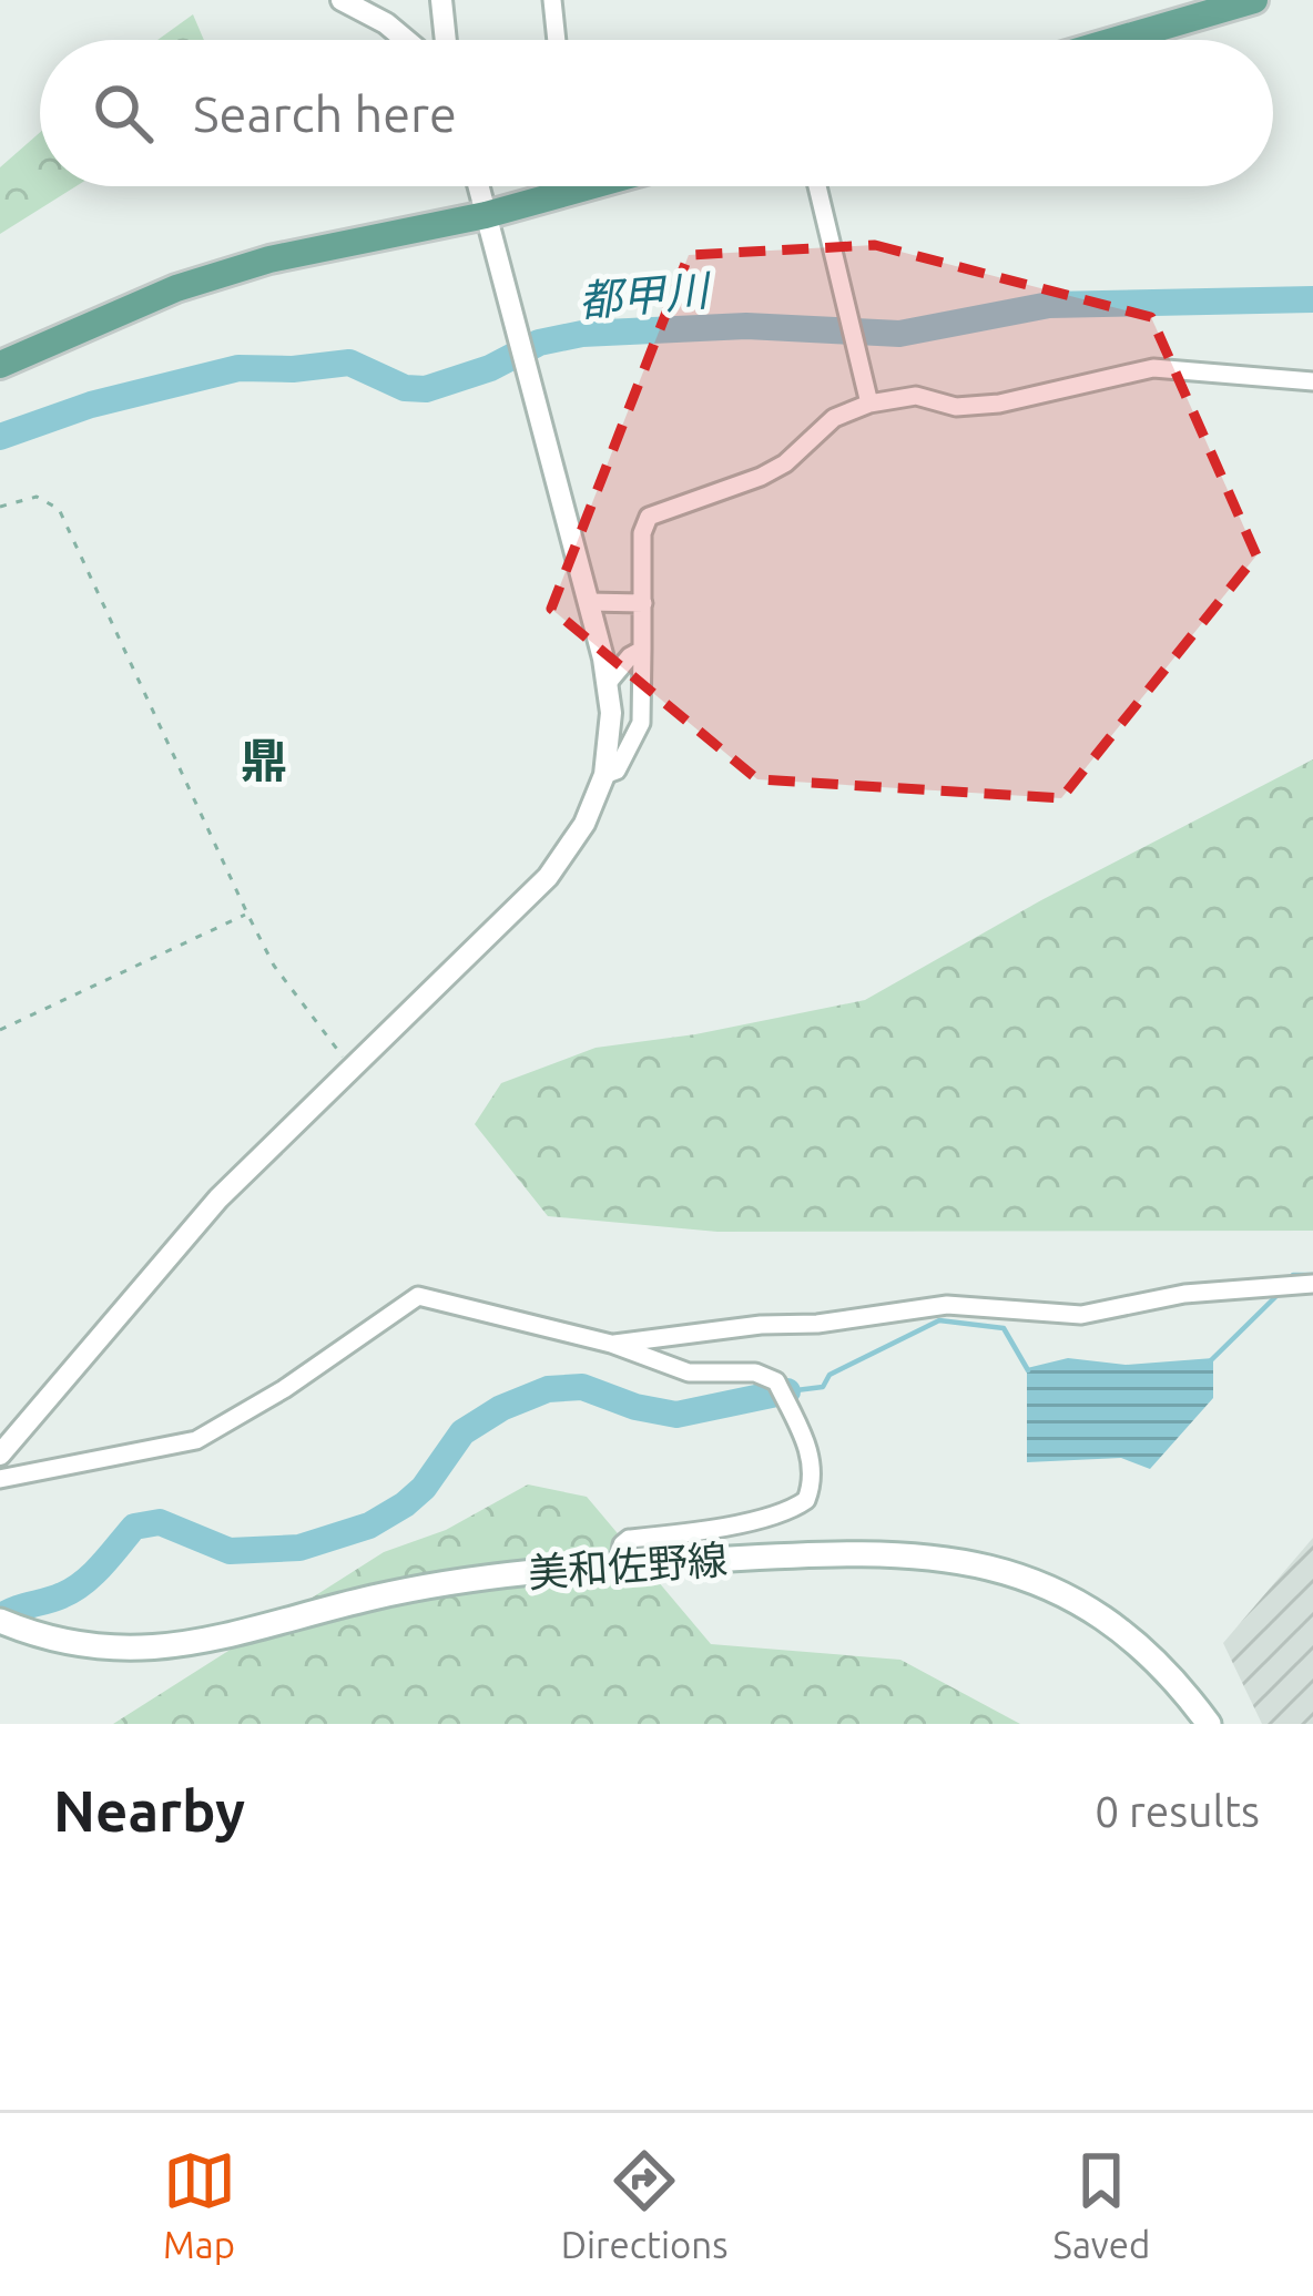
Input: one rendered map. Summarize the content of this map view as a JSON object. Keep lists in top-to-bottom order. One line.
{"streets":{"main road":["美和佐野線"]},"districts":["鼎"],"water":["都甲川"],"page":{"search":"Search here","heading":["Nearby","0 results"],"nav":["Map","Directions","Saved"]}}
